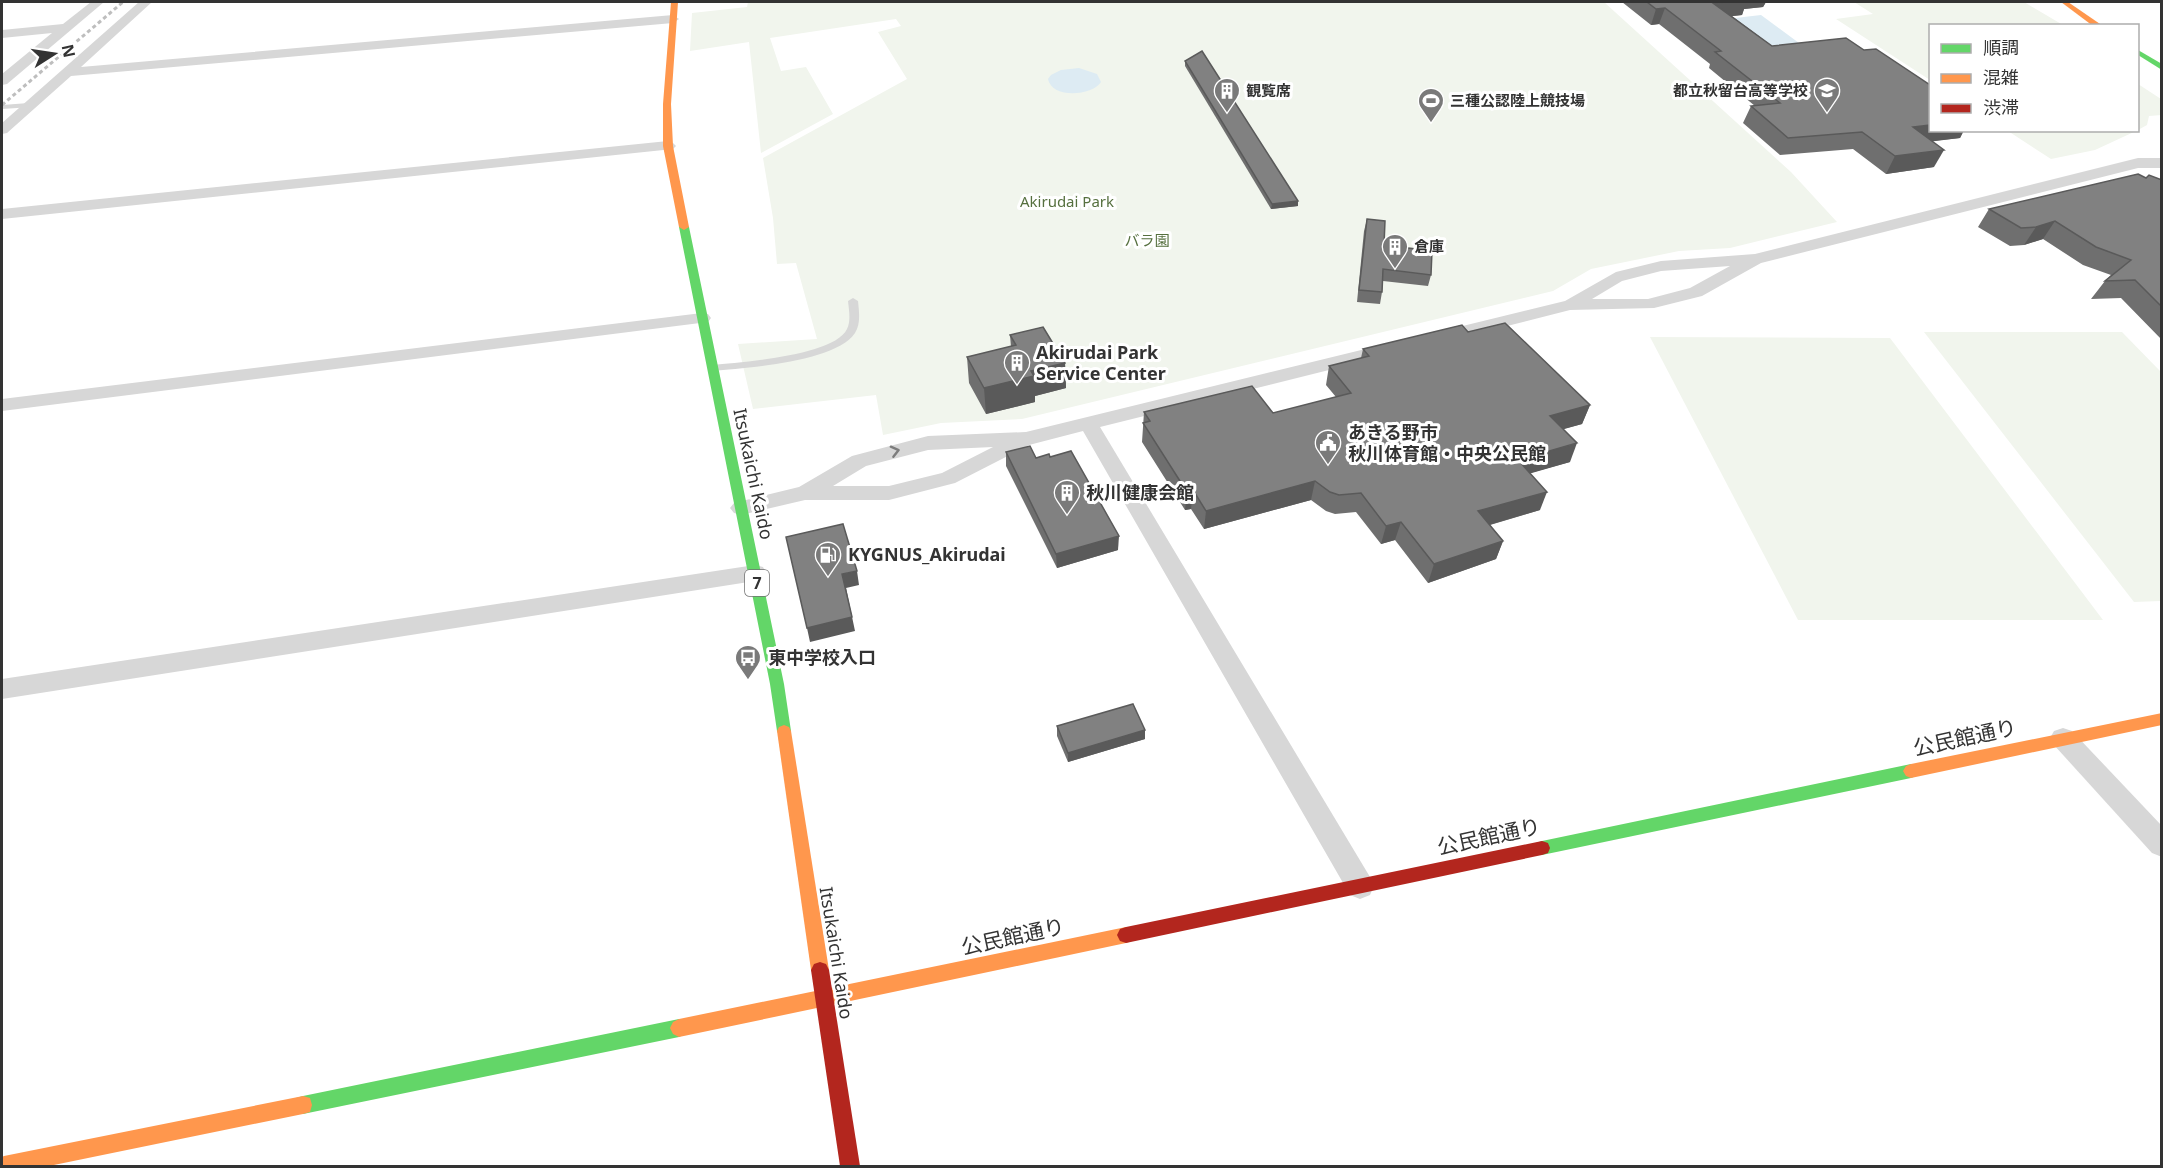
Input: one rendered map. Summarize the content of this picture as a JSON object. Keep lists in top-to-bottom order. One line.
{"streets":{"main road":["Itsukaichi Kaido","7","公民館通り"]},"crossings":[["Itsukaichi Kaido","公民館通り"]],"parks":["Akirudai Park","バラ園"],"places":{"building":["観覧席","倉庫","Akirudai Park Service Center","秋川健康会館"],"school or university":["都立秋留台高等学校"],"sports":["三種公認陸上競技場"],"public building":["あきる野市 秋川体育館・中央公民館"],"fuel station":["KYGNUS_Akirudai"],"bus stop":["東中学校入口"]},"legend":["順調","混雑","渋滞"],"north":"right"}
